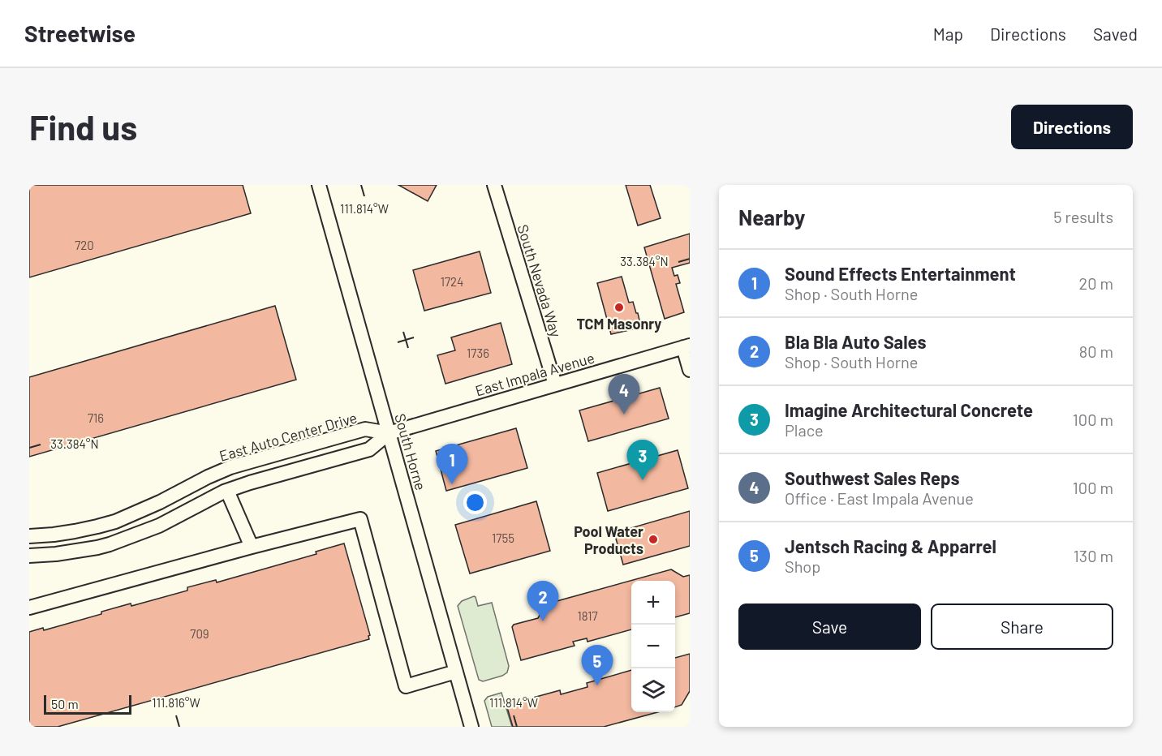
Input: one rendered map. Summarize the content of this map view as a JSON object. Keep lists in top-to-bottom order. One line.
{"streets":{"street":["South Nevada Way","East Impala Avenue","East Auto Center Drive","South Horne"]},"crossings":[["South Nevada Way","East Impala Avenue"],["East Impala Avenue","East Auto Center Drive"],["East Impala Avenue","South Horne"],["East Auto Center Drive","South Horne"]],"places":["TCM Masonry","Pool Water Products"],"house_numbers":["720","1724","1736","716","1755","1817","709"],"scale_bar":"50 m","page":{"header":"Streetwise","nav":["Map","Directions","Saved"],"buttons":["Directions",["Save","Share"]],"title":"Find us","heading":["Nearby","5 results"],"list":[{"mark":"1","name":"Sound Effects Entertainment","note":"Shop · South Horne","value":"20 m"},{"mark":"2","name":"Bla Bla Auto Sales","note":"Shop · South Horne","value":"80 m"},{"mark":"3","name":"Imagine Architectural Concrete","note":"Place","value":"100 m"},{"mark":"4","name":"Southwest Sales Reps","note":"Office · East Impala Avenue","value":"100 m"},{"mark":"5","name":"Jentsch Racing & Apparrel","note":"Shop","value":"130 m"}],"pins":["4","3","1","2","5"],"map_buttons":["+","−"],"scale":"50 m"},"coordinates":["111.814°W","33.384°N","111.816°W"]}
